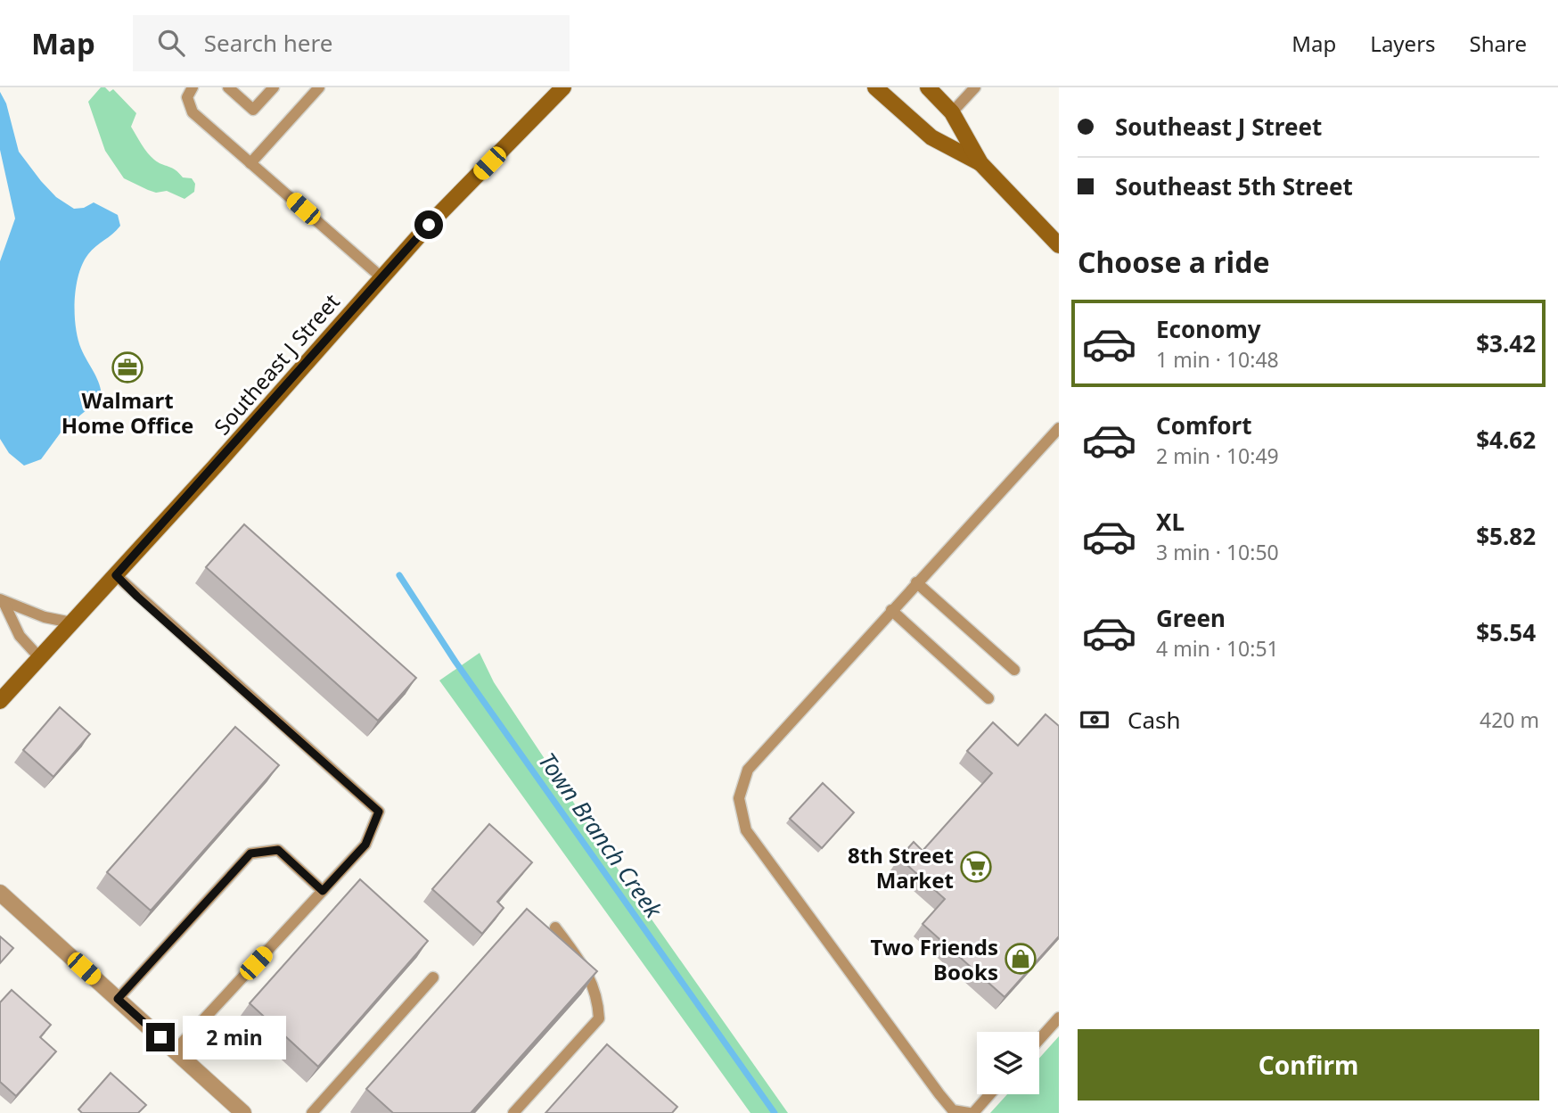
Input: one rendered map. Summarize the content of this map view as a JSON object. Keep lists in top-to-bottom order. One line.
{"streets":{"main road":["Southeast J Street"]},"water":["Town Branch Creek"],"places":{"office":["Walmart Home Office"],"supermarket":["8th Street Market"],"shop":["Two Friends Books"]},"page":{"header":"Map","search":"Search here","nav":["Map","Layers","Share"],"banner":["Southeast J Street","Southeast 5th Street"],"heading":"Choose a ride","list":[{"name":"Economy","note":"1 min · 10:48","value":"$3.42"},{"name":"Comfort","note":"2 min · 10:49","value":"$4.62"},{"name":"XL","note":"3 min · 10:50","value":"$5.82"},{"name":"Green","note":"4 min · 10:51","value":"$5.54"}],"pay":["Cash","420 m"],"bubble":"2 min","buttons":"Confirm"}}
